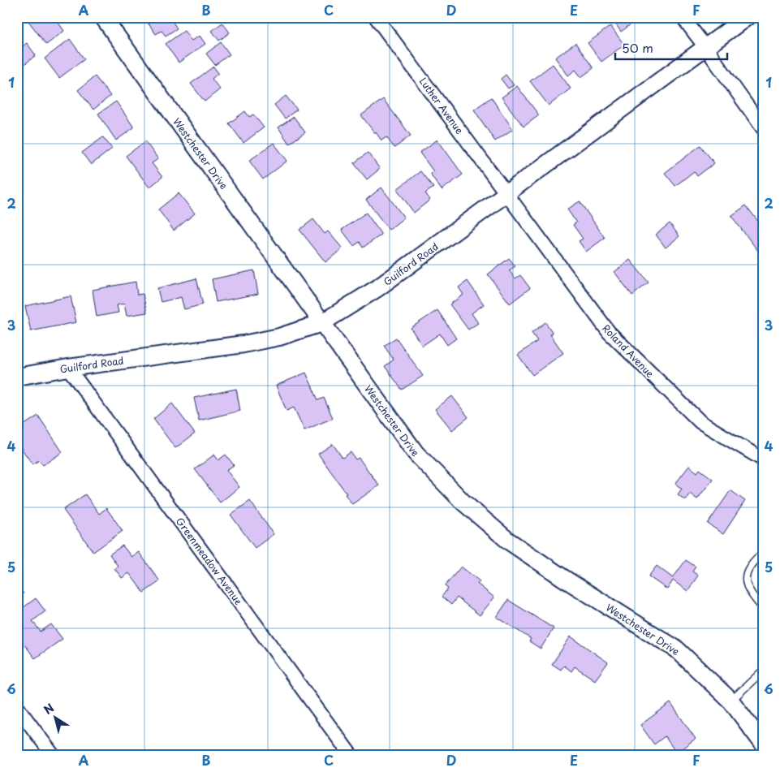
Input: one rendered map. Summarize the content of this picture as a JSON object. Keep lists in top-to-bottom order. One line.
{"streets":{"street":["Luther Avenue","Westchester Drive","Guilford Road","Roland Avenue","Greenmeadow Avenue"]},"crossings":[["Luther Avenue","Guilford Road"],["Luther Avenue","Roland Avenue"],["Westchester Drive","Guilford Road"],["Guilford Road","Roland Avenue"],["Guilford Road","Greenmeadow Avenue"]],"scale_bar":"50 m","north":"top left","grid":{"columns":["A","B","C","D","E","F"],"rows":["1","2","3","4","5","6"]}}
